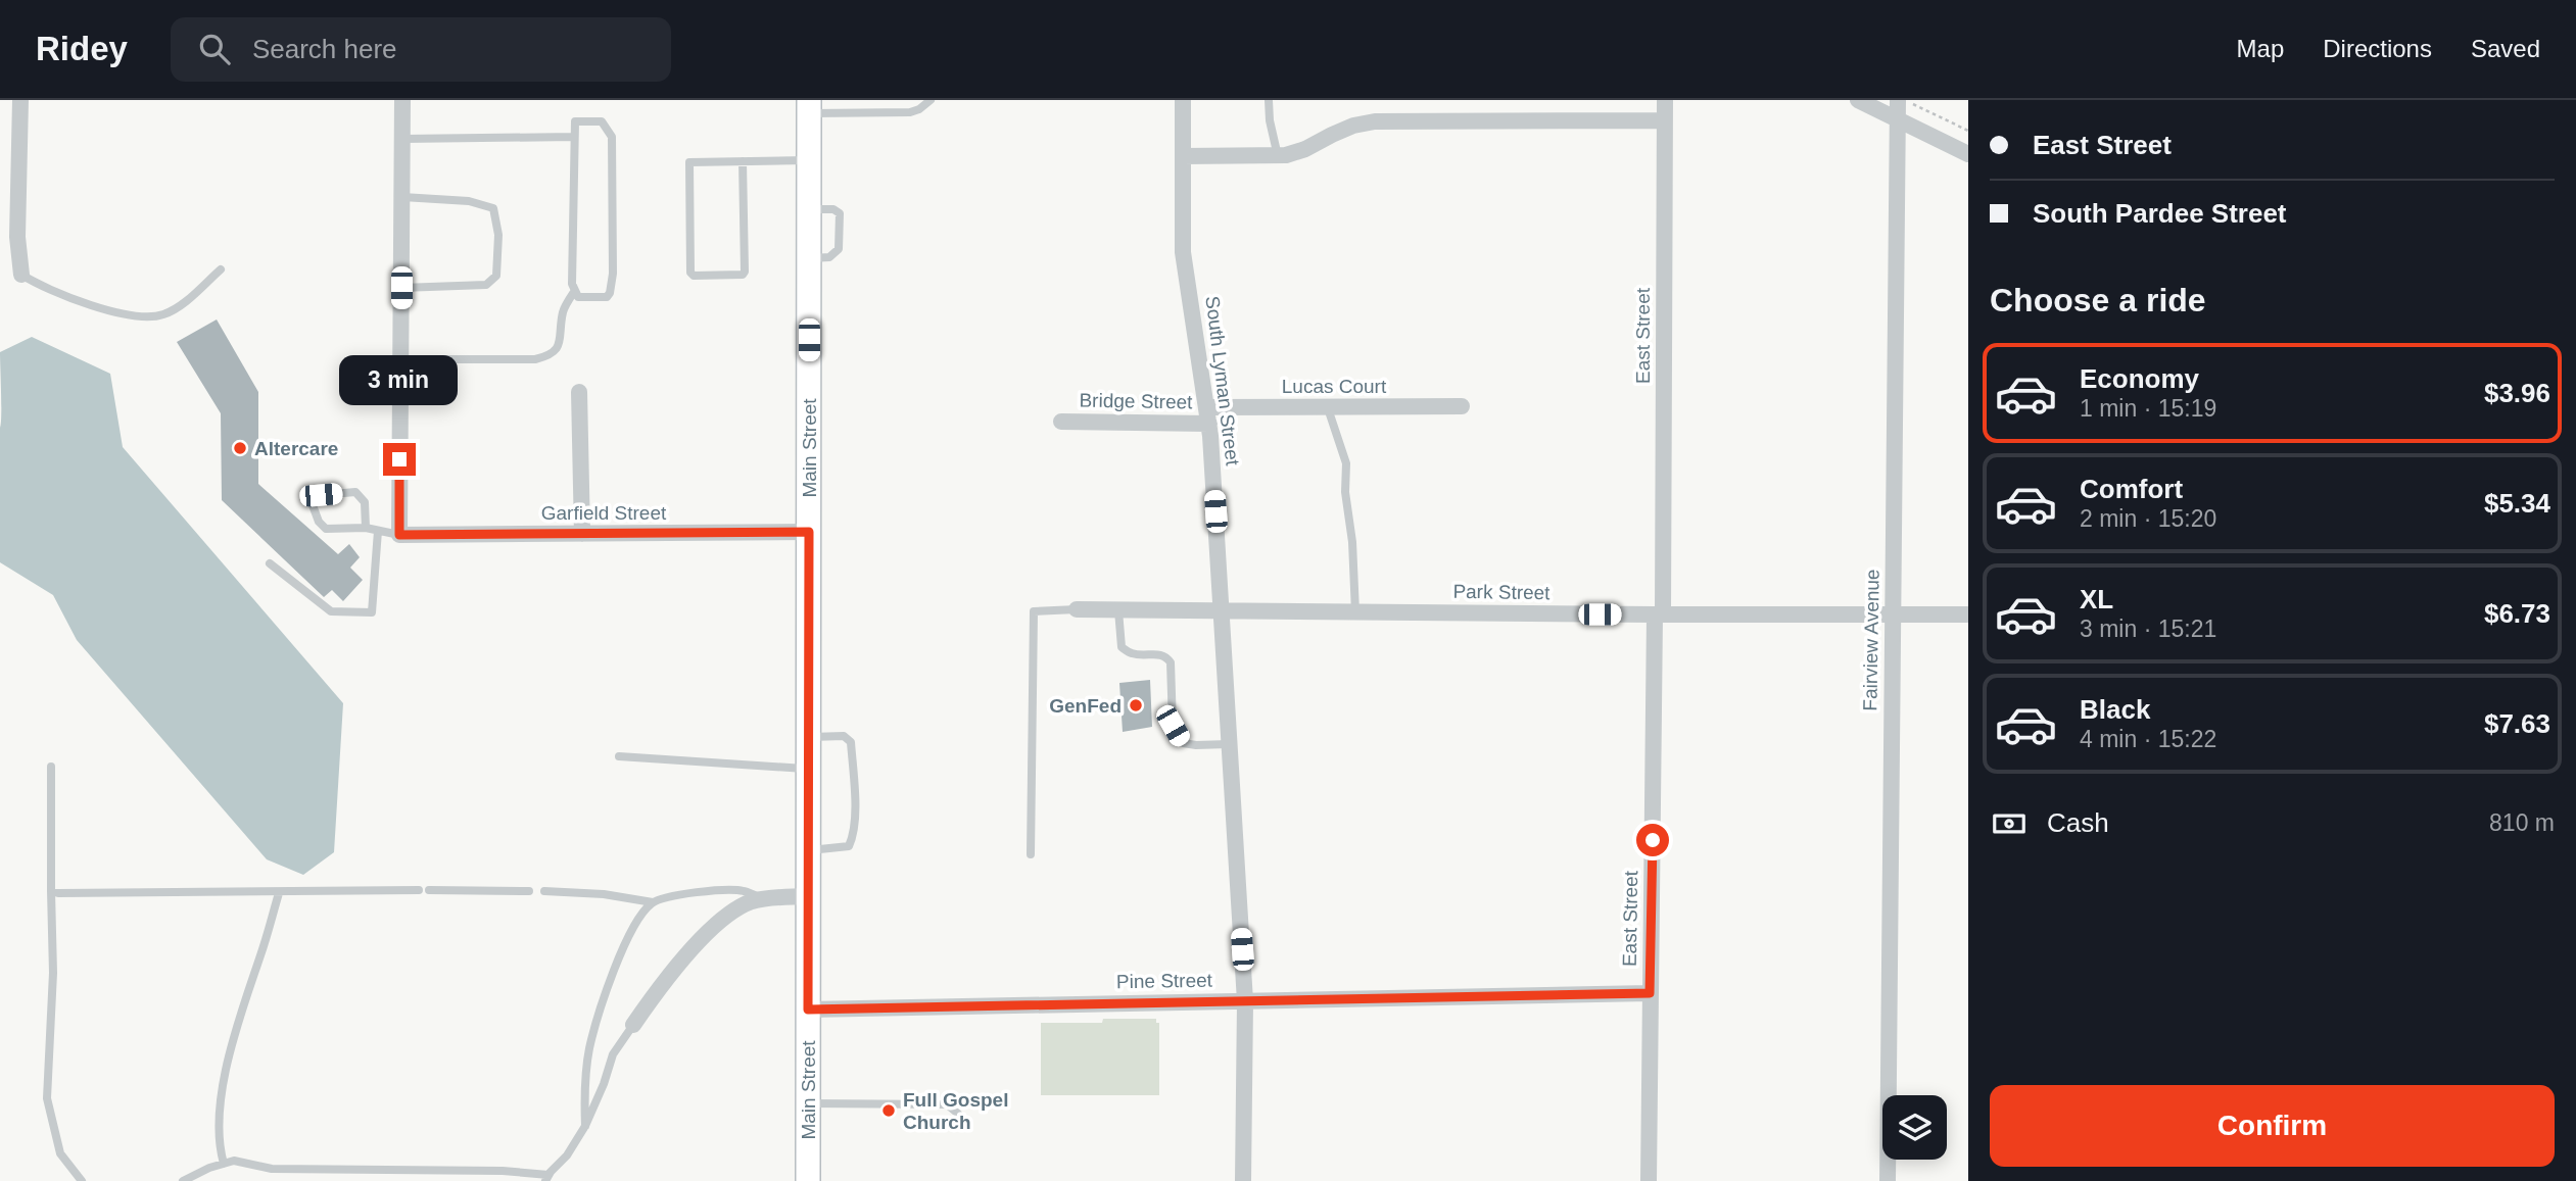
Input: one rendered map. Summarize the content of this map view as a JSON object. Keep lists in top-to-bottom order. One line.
{"streets":{"main road":["Main Street"],"street":["East Street","South Lyman Street","Lucas Court","Bridge Street","Garfield Street","Park Street","Fairview Avenue","Pine Street"]},"crossings":[["East Street","Park Street"],["East Street","Pine Street"],["South Lyman Street","Lucas Court"],["South Lyman Street","Bridge Street"],["South Lyman Street","Park Street"],["South Lyman Street","Pine Street"],["Lucas Court","Bridge Street"],["Main Street","Garfield Street"],["Main Street","Pine Street"],["Park Street","Fairview Avenue"]],"places":["Altercare","GenFed","Full Gospel Church"],"page":{"header":"Ridey","search":"Search here","nav":["Map","Directions","Saved"],"banner":["East Street","South Pardee Street"],"heading":"Choose a ride","list":[{"name":"Economy","note":"1 min · 15:19","value":"$3.96"},{"name":"Comfort","note":"2 min · 15:20","value":"$5.34"},{"name":"XL","note":"3 min · 15:21","value":"$6.73"},{"name":"Black","note":"4 min · 15:22","value":"$7.63"}],"bubble":"3 min","pay":["Cash","810 m"],"buttons":"Confirm"}}
